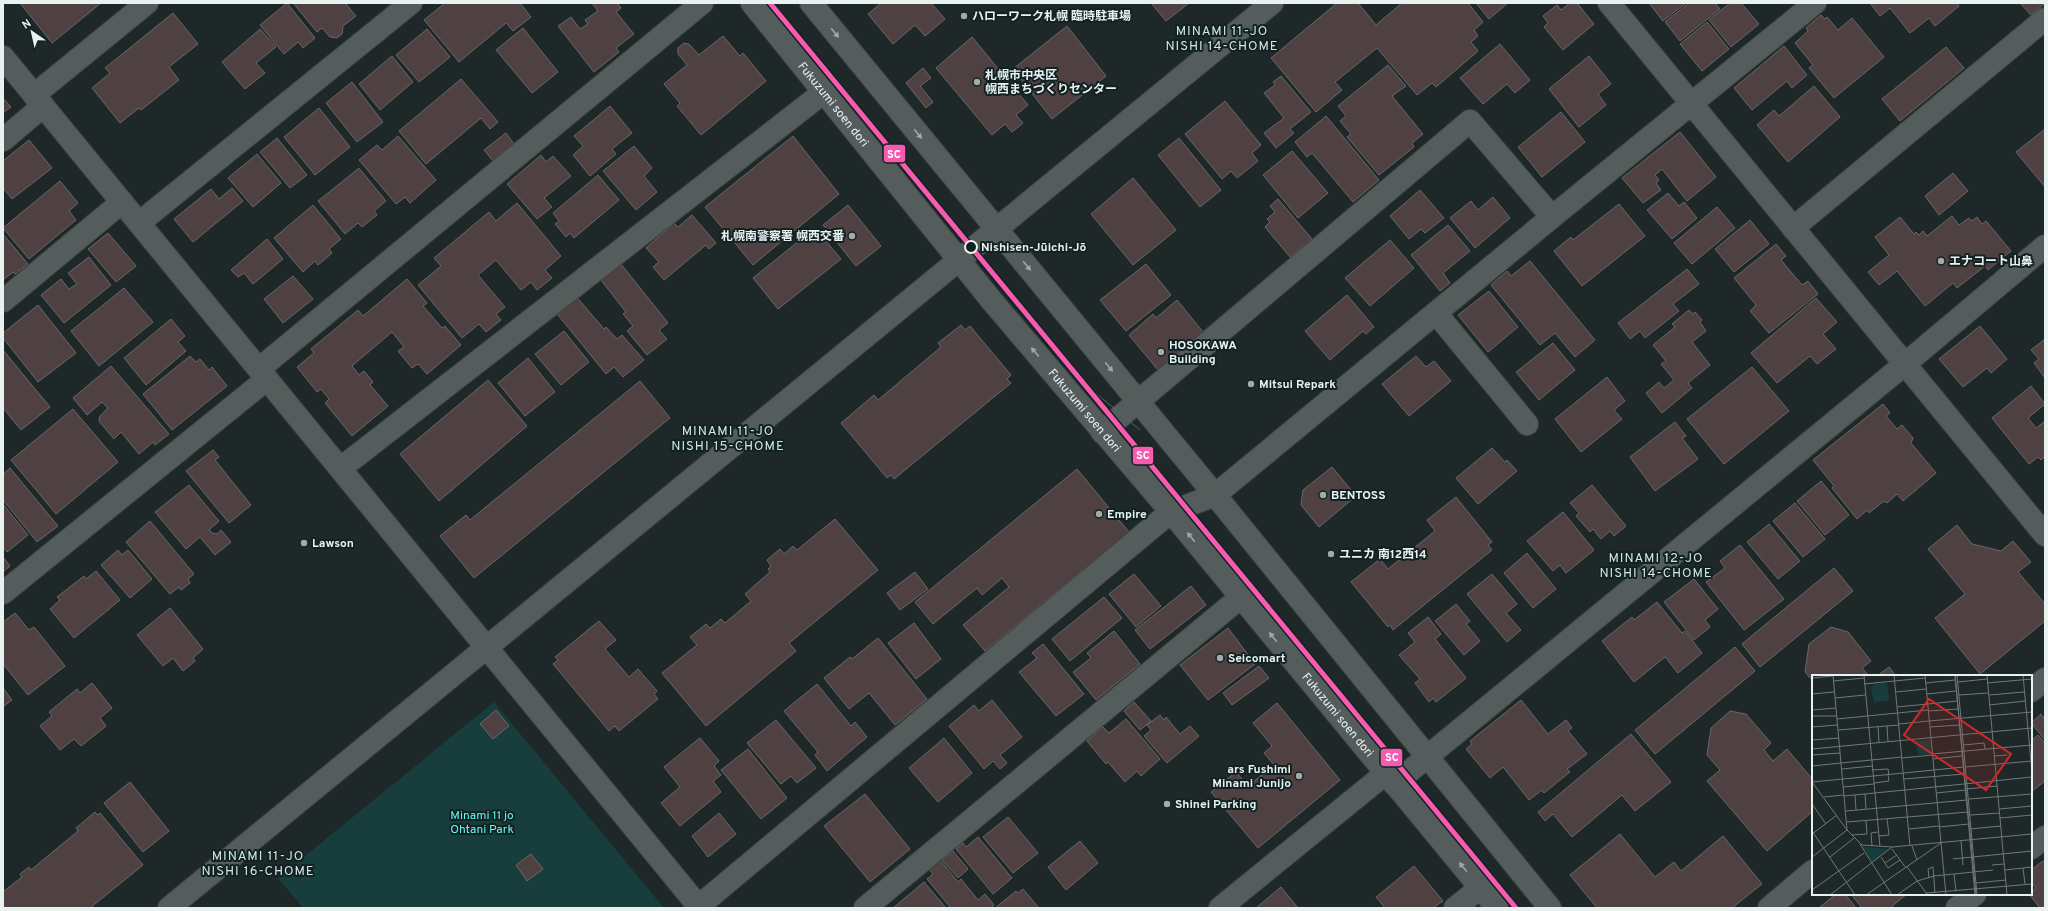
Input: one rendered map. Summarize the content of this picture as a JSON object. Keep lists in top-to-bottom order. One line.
{"streets":{"street":["Fukuzumi soen dori"]},"districts":["MINAMI 11-JO NISHI 14-CHOME","MINAMI 11-JO NISHI 15-CHOME","MINAMI 12-JO NISHI 14-CHOME","MINAMI 11-JO NISHI 16-CHOME"],"parks":["Minami 11 jo Ohtani Park"],"places":["ハローワーク札幌 臨時駐車場","札幌市中央区 幌西まちづくりセンター","札幌南警察署 幌西交番","Nishisen-Jūichi-Jō","エナコート山鼻","HOSOKAWA Building","Mitsui Repark","BENTOSS","Empire","Lawson","ユニカ 南12西14","Seicomart","ars Fushimi Minami Junijo","Shinei Parking"],"lines":["transit line SC"],"north":"top left"}
